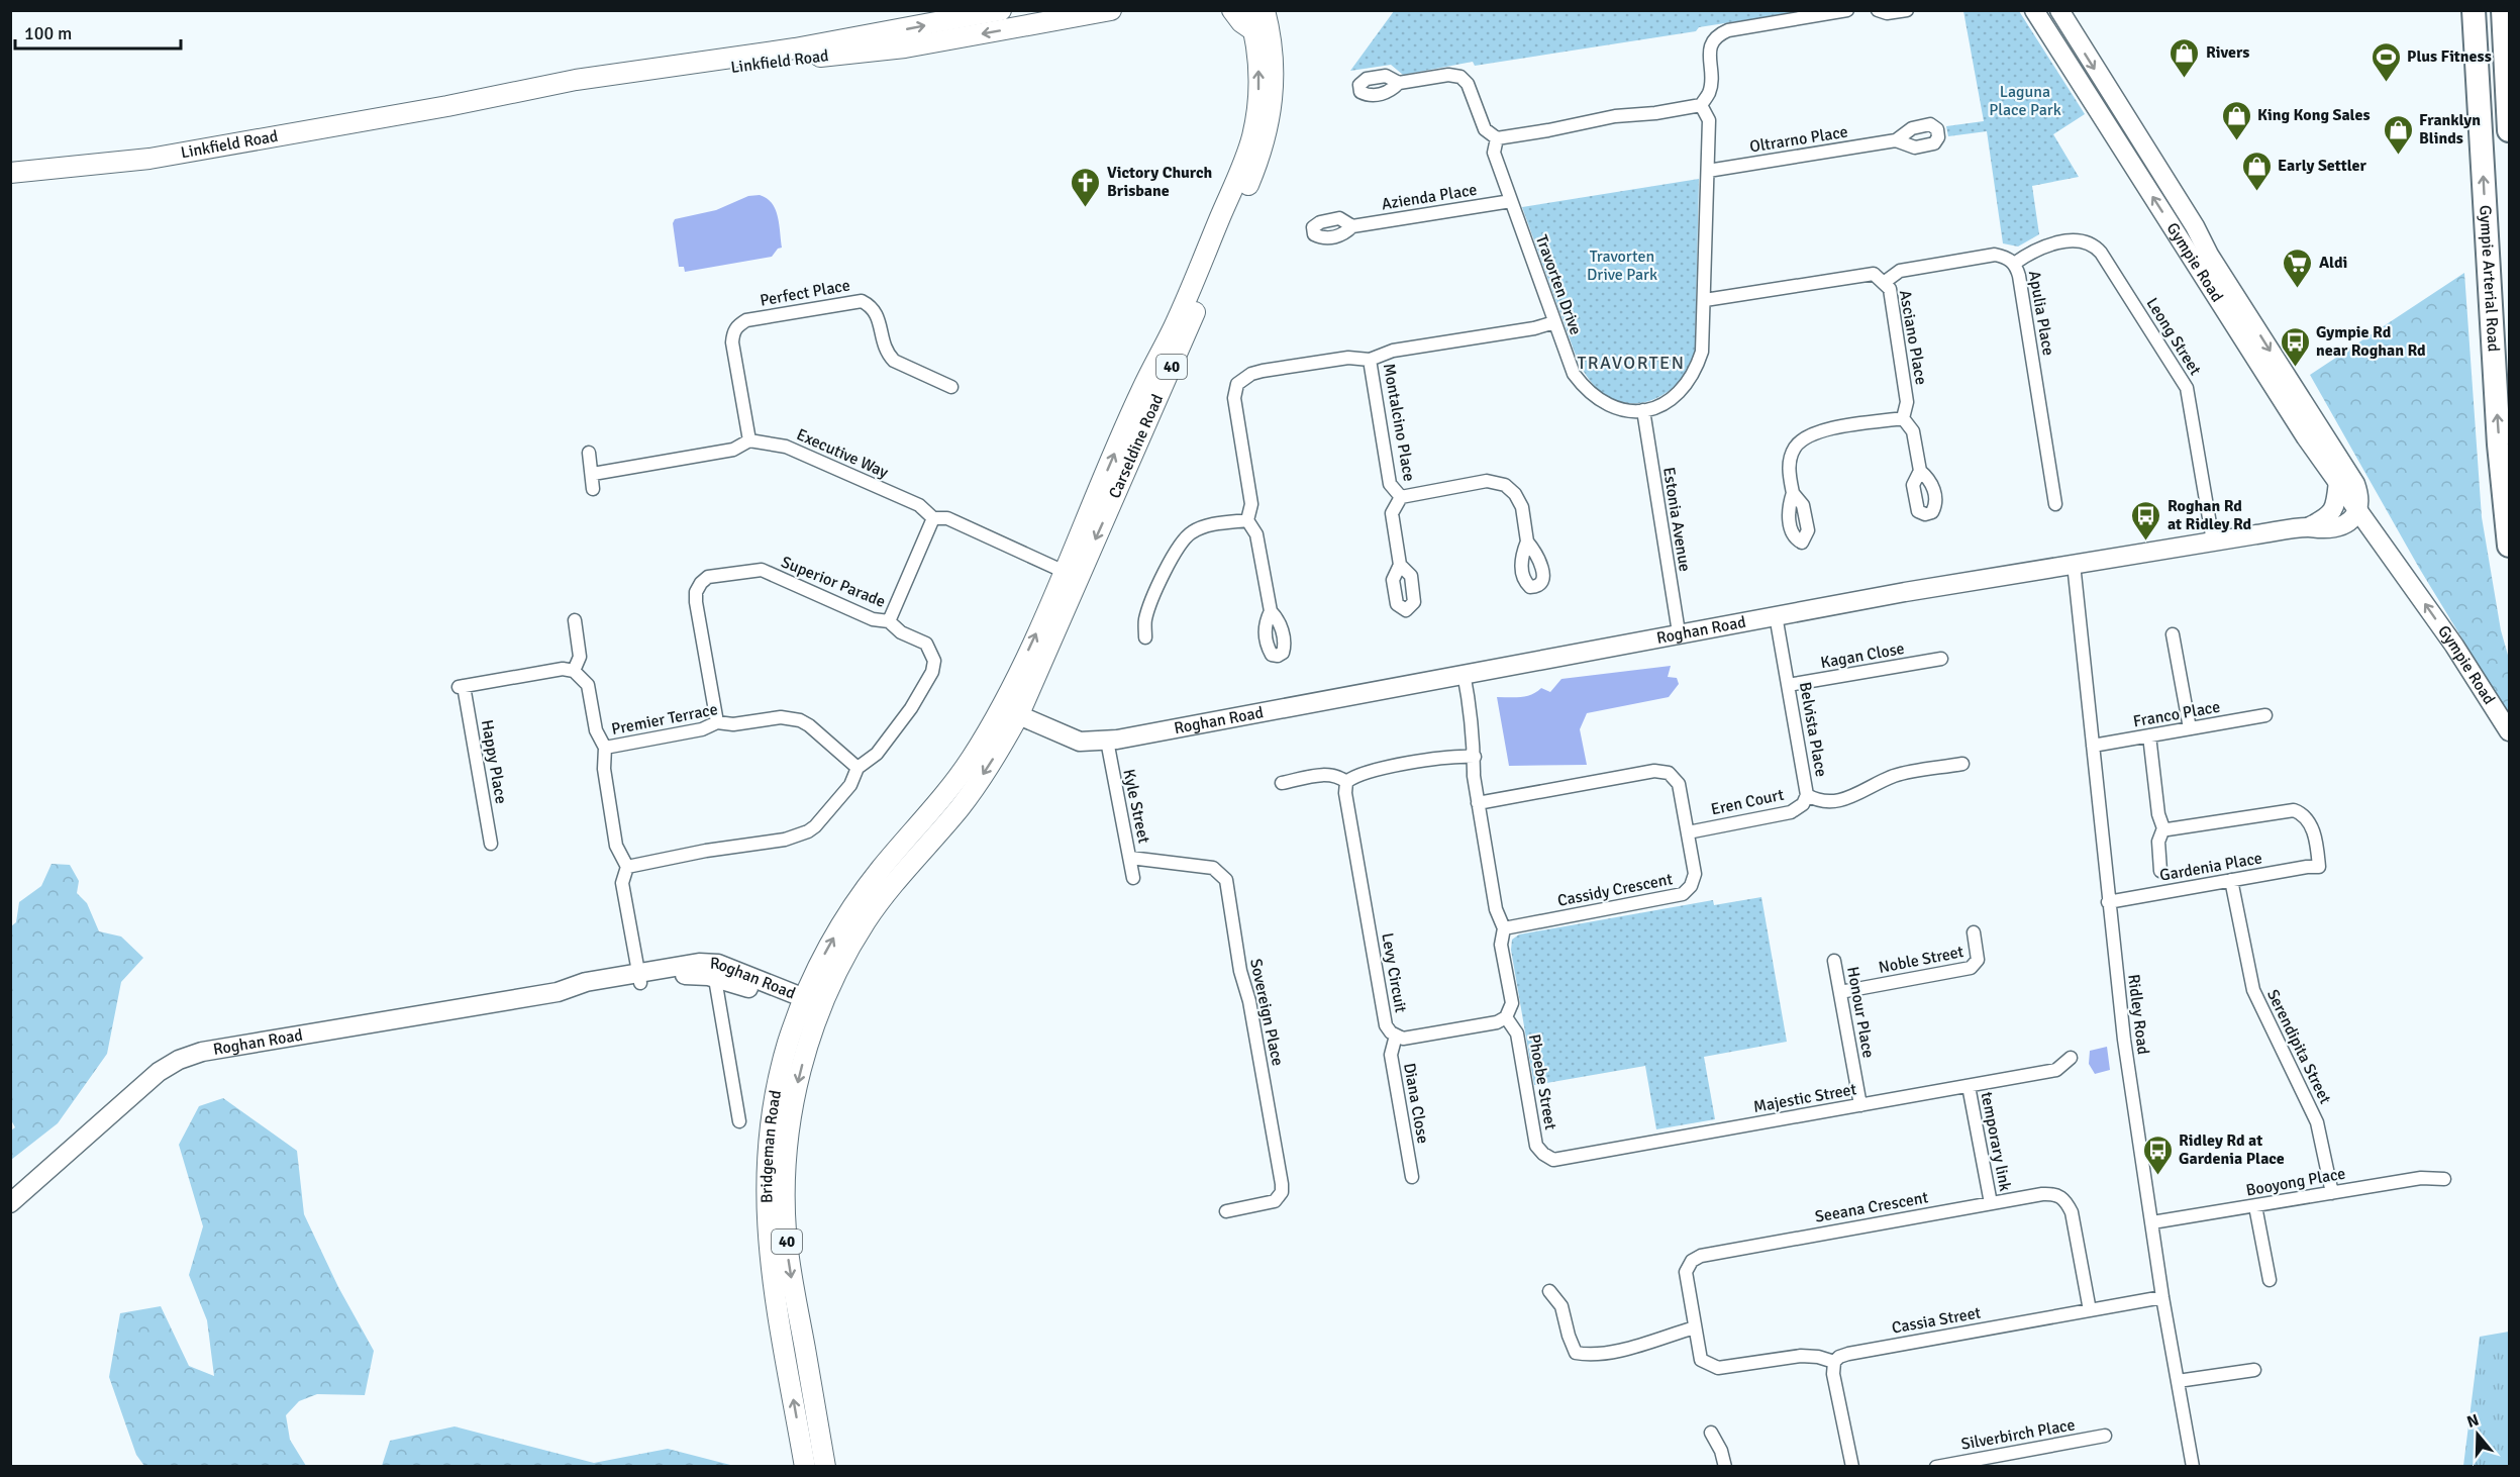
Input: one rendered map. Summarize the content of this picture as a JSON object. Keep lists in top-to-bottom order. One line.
{"streets":{"highway":["Gympie Arterial Road"],"main road":["Linkfield Road","40","Carseldine Road","Roghan Road","Bridgeman Road"],"street":["Oltrarno Place","Azienda Place","Gympie Road","Travorten Drive","Perfect Place","Apulia Place","Leong Street","Asciano Place","Montalcino Place","Executive Way","Estonia Avenue","Superior Parade","Kagan Close","Franco Place","Premier Terrace","Belvista Place","Happy Place","Eren Court","Kyle Street","Gardenia Place","Cassidy Crescent","Noble Street","Levy Circuit","Sovereign Place","Honour Place","Ridley Road","Serendipita Street","Phoebe Street","Majestic Street","Diana Close","temporary link","Booyong Place","Seeana Crescent","Cassia Street","Silverbirch Place"]},"crossings":[["Oltrarno Place","Travorten Drive"],["Azienda Place","Travorten Drive"],["Gympie Road","Roghan Road"],["Travorten Drive","Asciano Place"],["Travorten Drive","Montalcino Place"],["Travorten Drive","Estonia Avenue"],["Perfect Place","Executive Way"],["Apulia Place","Leong Street"],["Apulia Place","Asciano Place"],["Leong Street","Roghan Road"],["Carseldine Road","Executive Way"],["Carseldine Road","Roghan Road"],["Estonia Avenue","Roghan Road"],["Superior Parade","Premier Terrace"],["Roghan Road","Belvista Place"],["Roghan Road","Kyle Street"],["Roghan Road","Ridley Road"],["Roghan Road","Bridgeman Road"],["Kagan Close","Belvista Place"],["Franco Place","Ridley Road"],["Belvista Place","Eren Court"],["Eren Court","Cassidy Crescent"],["Kyle Street","Sovereign Place"],["Gardenia Place","Ridley Road"],["Gardenia Place","Serendipita Street"],["Noble Street","Honour Place"],["Levy Circuit","Phoebe Street"],["Levy Circuit","Diana Close"],["Honour Place","Majestic Street"],["Ridley Road","Booyong Place"],["Ridley Road","Cassia Street"],["Serendipita Street","Booyong Place"],["Phoebe Street","Majestic Street"],["Majestic Street","temporary link"],["temporary link","Seeana Crescent"],["Seeana Crescent","Cassia Street"]],"one_way":["Gympie Arterial Road"],"districts":["TRAVORTEN"],"parks":["Laguna Place Park","Travorten Drive Park"],"places":{"shop":["Rivers","King Kong Sales","Franklyn Blinds","Early Settler"],"sports":["Plus Fitness"],"church":["Victory Church Brisbane"],"supermarket":["Aldi"],"bus stop":["Gympie Rd near Roghan Rd","Roghan Rd at Ridley Rd","Ridley Rd at Gardenia Place"]},"scale_bar":"100 m","north":"top"}
